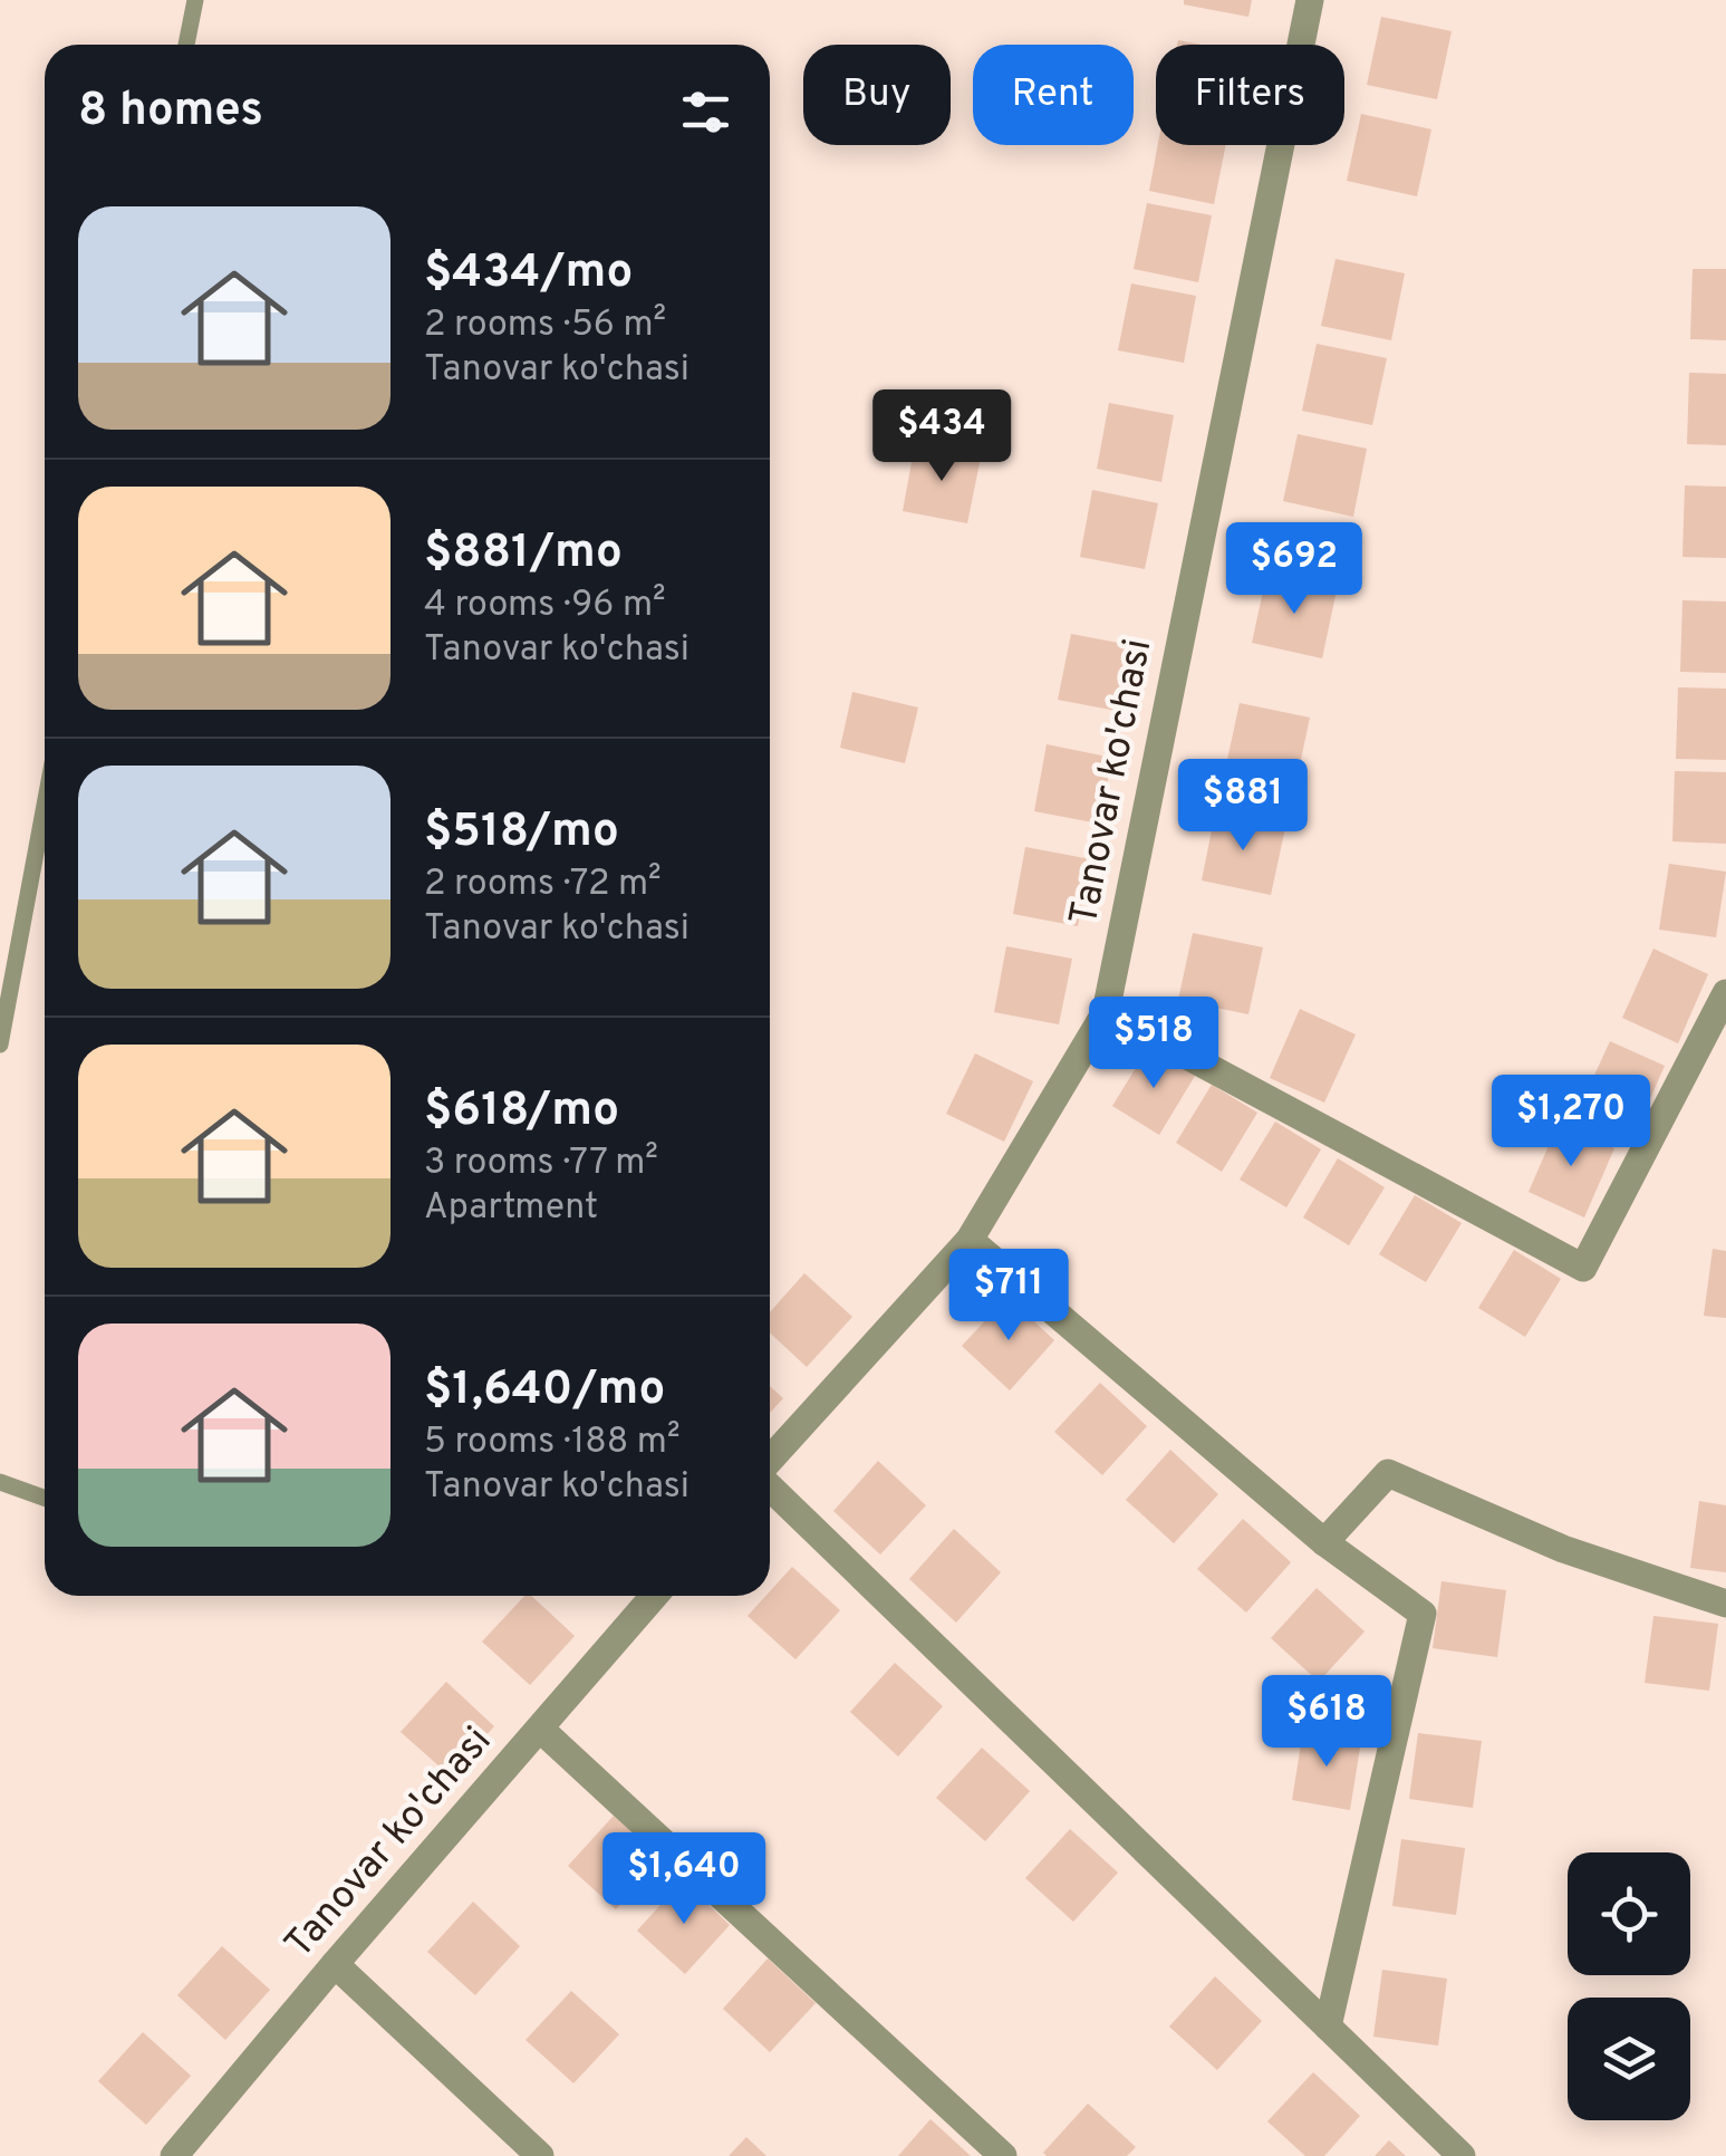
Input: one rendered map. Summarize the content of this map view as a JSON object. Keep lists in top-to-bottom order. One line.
{"streets":{"street":["Tanovar ko'chasi"]},"page":{"chip":["Buy","Rent","Filters"],"heading":"8 homes","list":[{"name":"$434/mo","note":"2 rooms · 56 m² · Tanovar ko'chasi"},{"name":"$881/mo","note":"4 rooms · 96 m² · Tanovar ko'chasi"},{"name":"$518/mo","note":"2 rooms · 72 m² · Tanovar ko'chasi"},{"name":"$618/mo","note":"3 rooms · 77 m² · Apartment"},{"name":"$1,640/mo","note":"5 rooms · 188 m² · Tanovar ko'chasi"}],"price":["$434","$692","$881","$518","$1,270","$711","$618","$1,640"]}}
